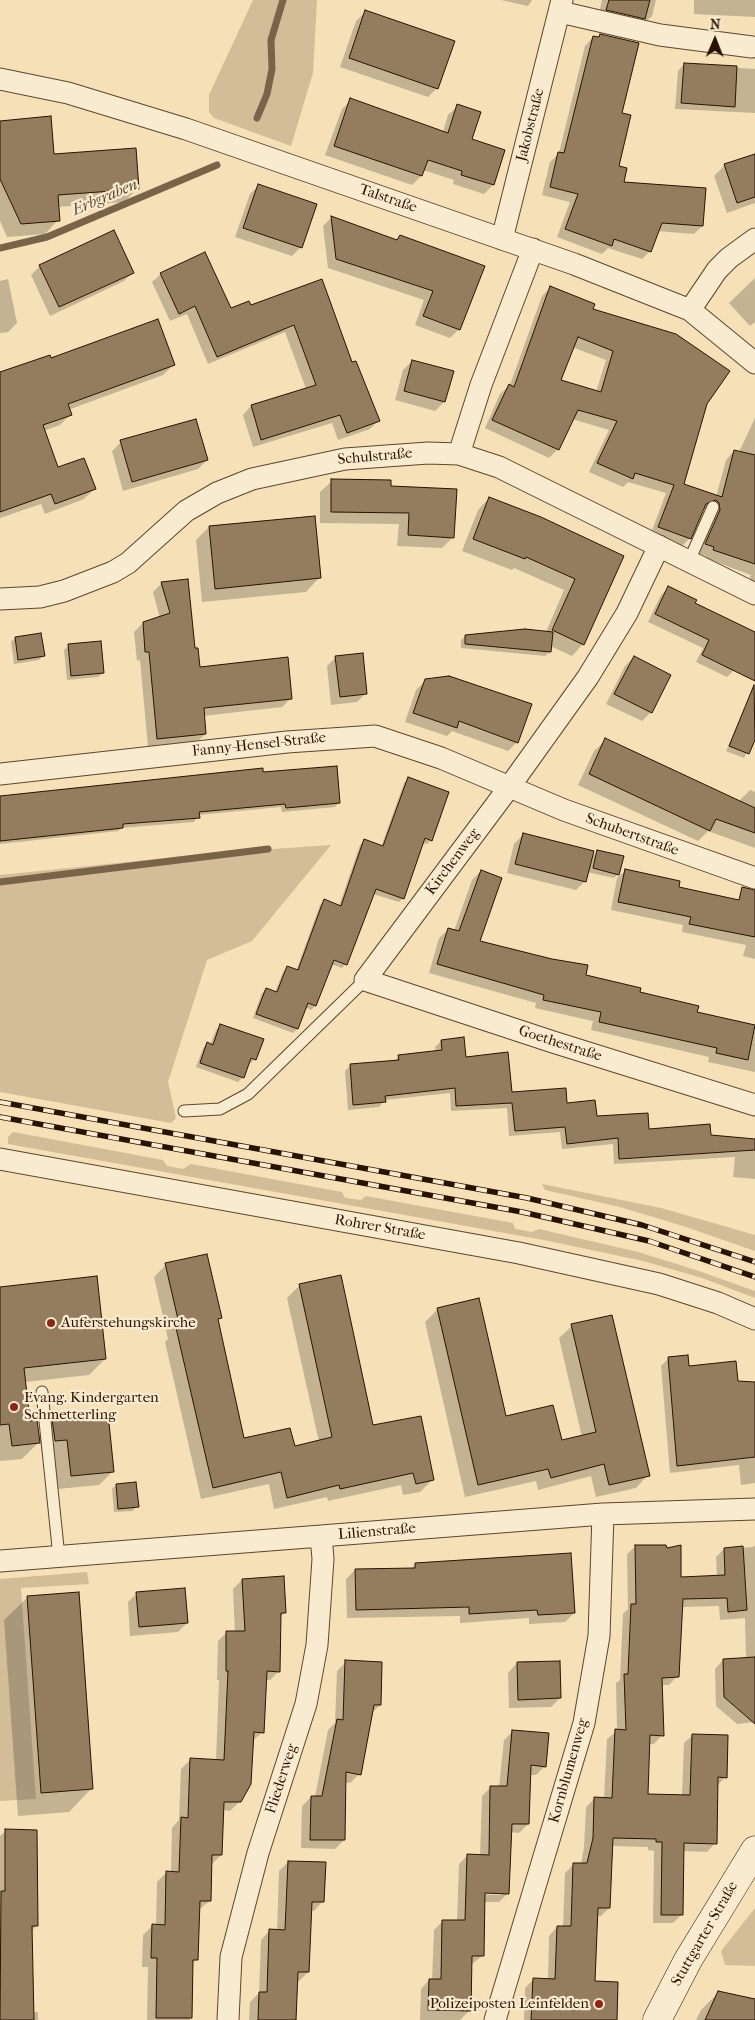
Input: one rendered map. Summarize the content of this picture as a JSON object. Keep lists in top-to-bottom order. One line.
{"streets":{"main road":["Stuttgarter Straße"],"street":["Jakobstraße","Talstraße","Schulstraße","Fanny-Hensel-Straße","Schubertstraße","Kirchenweg","Goethestraße","Rohrer Straße","Lilienstraße","Kornblumenweg","Fliederweg"]},"crossings":[["Jakobstraße","Talstraße"],["Schulstraße","Kirchenweg"],["Fanny-Hensel-Straße","Schubertstraße"],["Fanny-Hensel-Straße","Kirchenweg"],["Schubertstraße","Kirchenweg"],["Kirchenweg","Goethestraße"],["Lilienstraße","Kornblumenweg"],["Lilienstraße","Fliederweg"]],"water":["Erbgraben"],"places":["Auferstehungskirche","Evang. Kindergarten Schmetterling","Polizeiposten Leinfelden"],"north":"top"}
